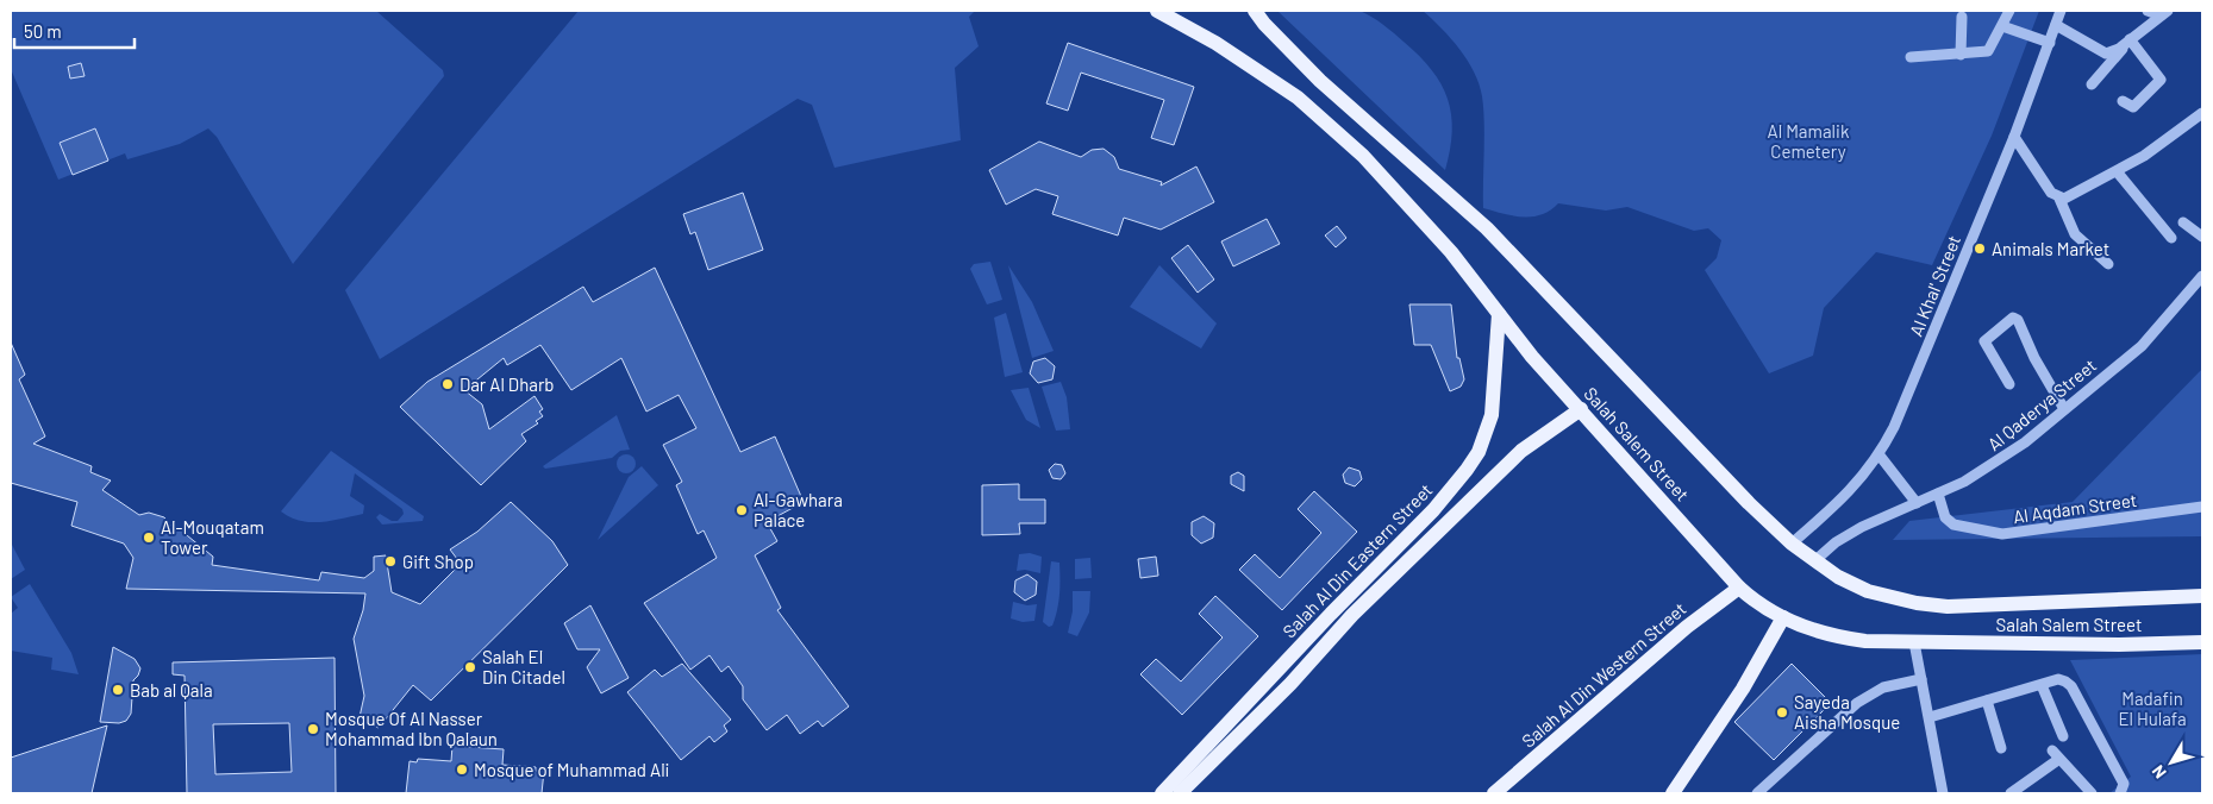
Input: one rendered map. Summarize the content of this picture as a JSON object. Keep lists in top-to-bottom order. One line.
{"streets":{"main road":["Salah Salem Street","Salah Al Din Eastern Street","Salah Al Din Western Street"],"street":["Al Khal' Street","Al Qaderya Street","Al Aqdam Street"]},"crossings":[["Al Khal' Street","Salah Salem Street"],["Al Qaderya Street","Salah Salem Street"],["Al Qaderya Street","Al Aqdam Street"],["Salah Salem Street","Salah Al Din Eastern Street"],["Salah Salem Street","Salah Al Din Western Street"]],"parks":["Al Mamalik Cemetery","Madafin El Hulafa"],"places":["Animals Market","Dar Al Dharb","Al-Gawhara Palace","Al-Mouqatam Tower","Gift Shop","Salah El Din Citadel","Bab al Qala","Sayeda Aisha Mosque","Mosque Of Al Nasser Mohammad Ibn Qalaun","Mosque of Muhammad Ali"],"scale_bar":"50 m","north":"bottom left"}
